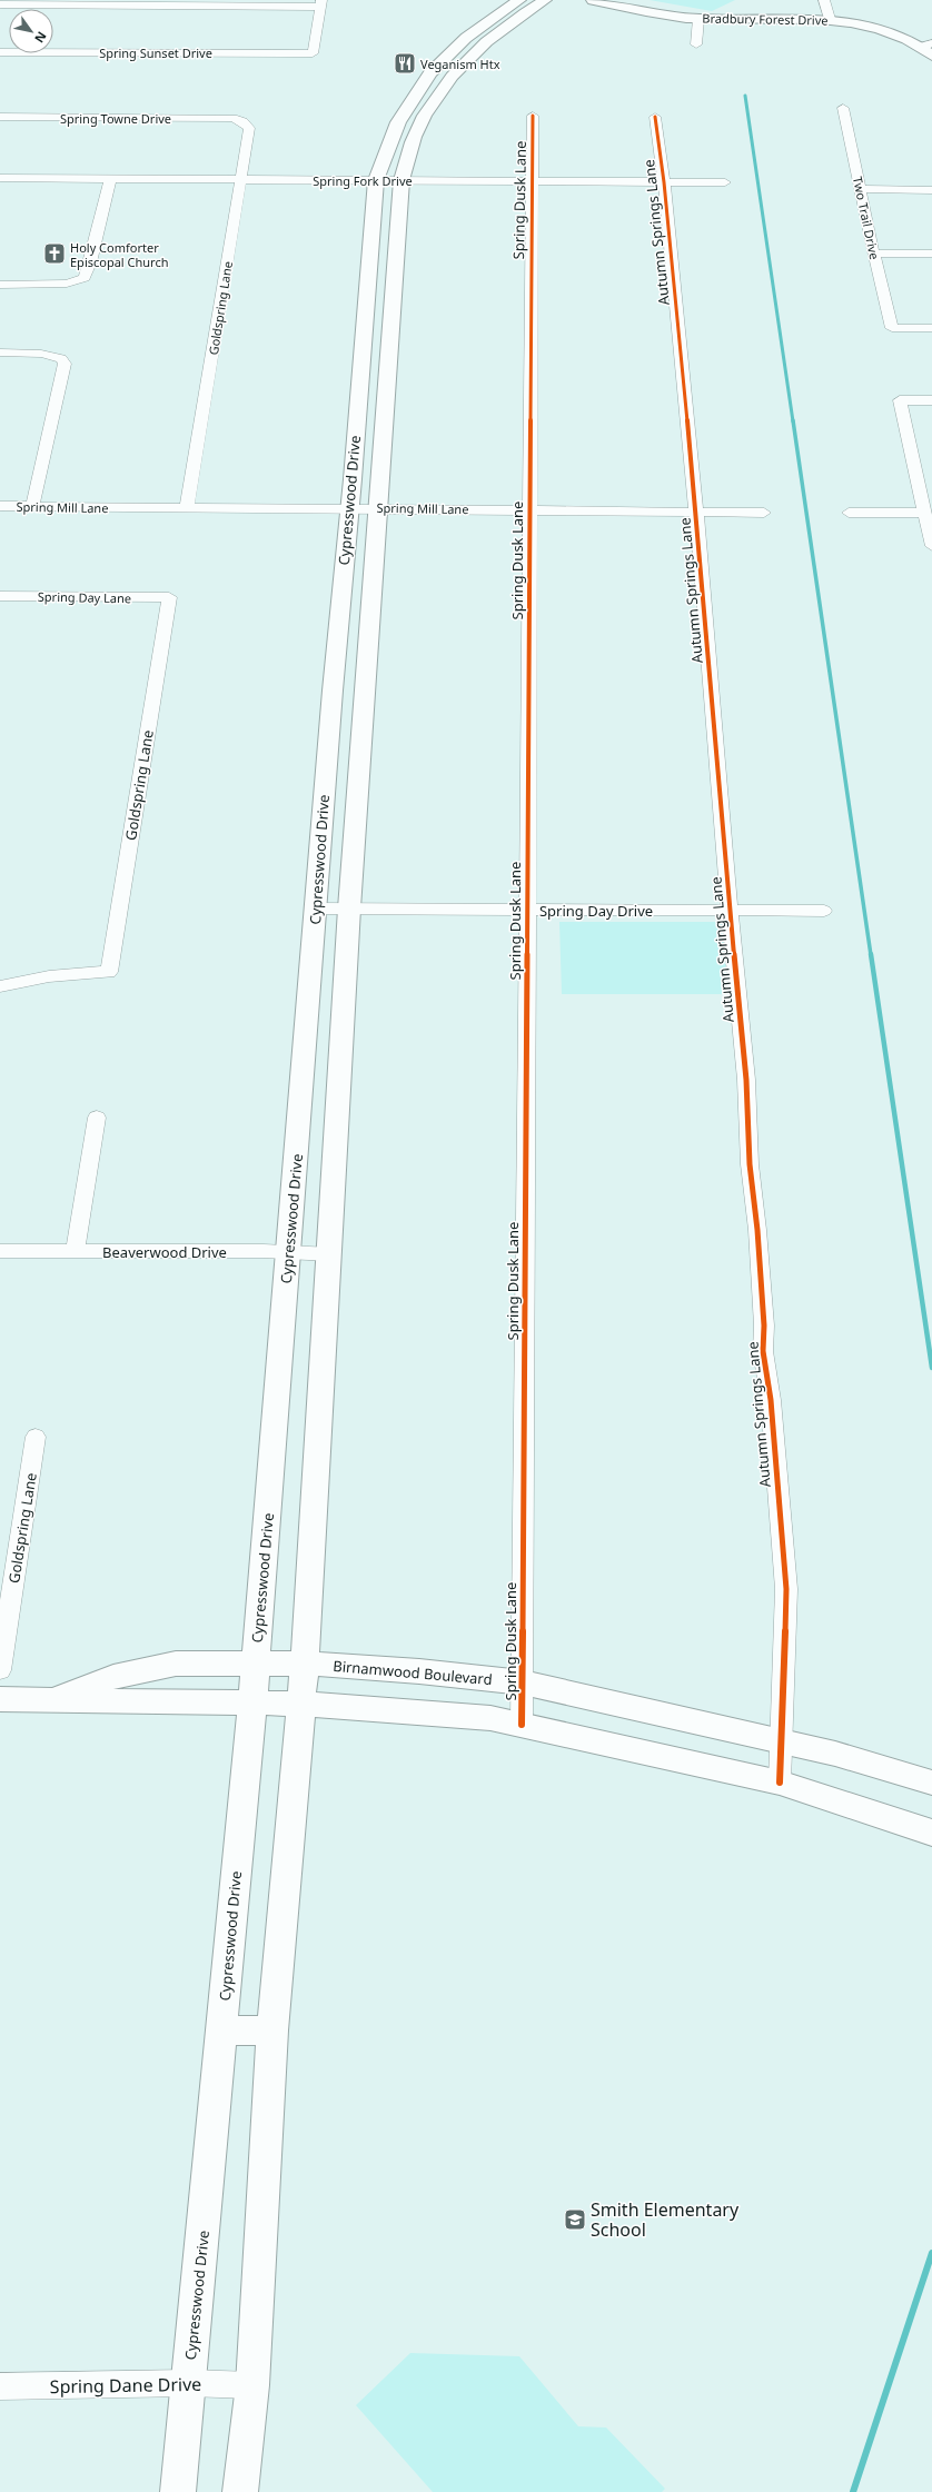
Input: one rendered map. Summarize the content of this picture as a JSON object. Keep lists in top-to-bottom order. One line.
{"streets":{"main road":["Bradbury Forest Drive","Cypresswood Drive","Birnamwood Boulevard"],"street":["Spring Sunset Drive","Spring Towne Drive","Spring Fork Drive","Spring Dusk Lane","Two Trail Drive","Autumn Springs Lane","Goldspring Lane","Spring Mill Lane","Spring Day Lane","Spring Day Drive","Beaverwood Drive","Spring Dane Drive"]},"crossings":[["Spring Towne Drive","Goldspring Lane"],["Spring Fork Drive","Spring Dusk Lane"],["Spring Fork Drive","Autumn Springs Lane"],["Spring Fork Drive","Goldspring Lane"],["Spring Fork Drive","Cypresswood Drive"],["Spring Dusk Lane","Spring Mill Lane"],["Spring Dusk Lane","Spring Day Drive"],["Spring Dusk Lane","Birnamwood Boulevard"],["Autumn Springs Lane","Spring Mill Lane"],["Autumn Springs Lane","Spring Day Drive"],["Autumn Springs Lane","Birnamwood Boulevard"],["Goldspring Lane","Spring Mill Lane"],["Goldspring Lane","Spring Day Lane"],["Cypresswood Drive","Spring Mill Lane"],["Cypresswood Drive","Spring Day Drive"],["Cypresswood Drive","Beaverwood Drive"],["Cypresswood Drive","Birnamwood Boulevard"],["Cypresswood Drive","Spring Dane Drive"]],"places":{"restaurant":["Veganism Htx"],"church":["Holy Comforter Episcopal Church"],"school or university":["Smith Elementary School"]},"north":"bottom right"}
